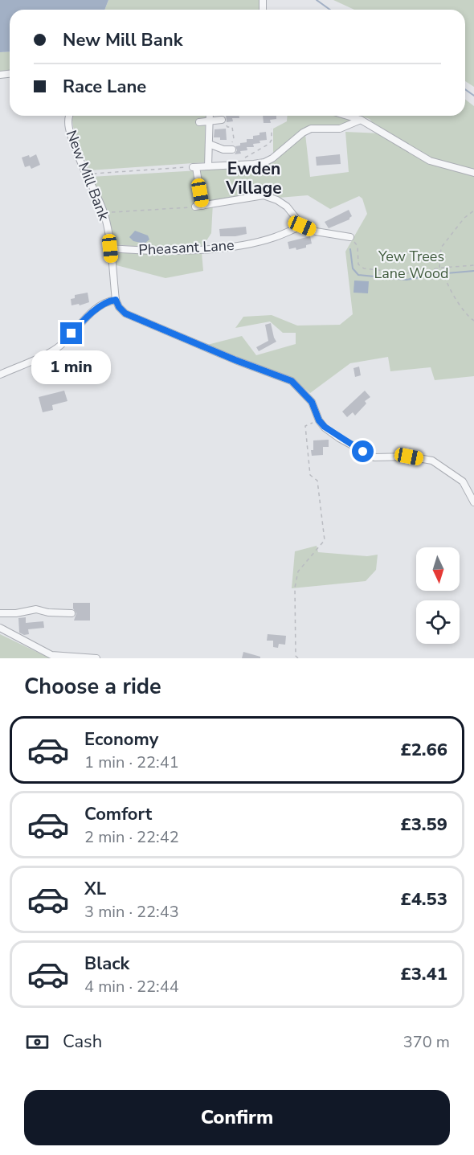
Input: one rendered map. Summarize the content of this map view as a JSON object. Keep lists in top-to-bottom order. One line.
{"streets":{"street":["New Mill Bank","Pheasant Lane"]},"crossings":[["New Mill Bank","Pheasant Lane"]],"districts":["Ewden Village"],"parks":["Yew Trees Lane Wood"],"north":"bottom","page":{"banner":["New Mill Bank","Race Lane"],"bubble":"1 min","heading":"Choose a ride","list":[{"name":"Economy","note":"1 min · 22:41","value":"£2.66"},{"name":"Comfort","note":"2 min · 22:42","value":"£3.59"},{"name":"XL","note":"3 min · 22:43","value":"£4.53"},{"name":"Black","note":"4 min · 22:44","value":"£3.41"}],"pay":["Cash","370 m"],"buttons":"Confirm"}}
